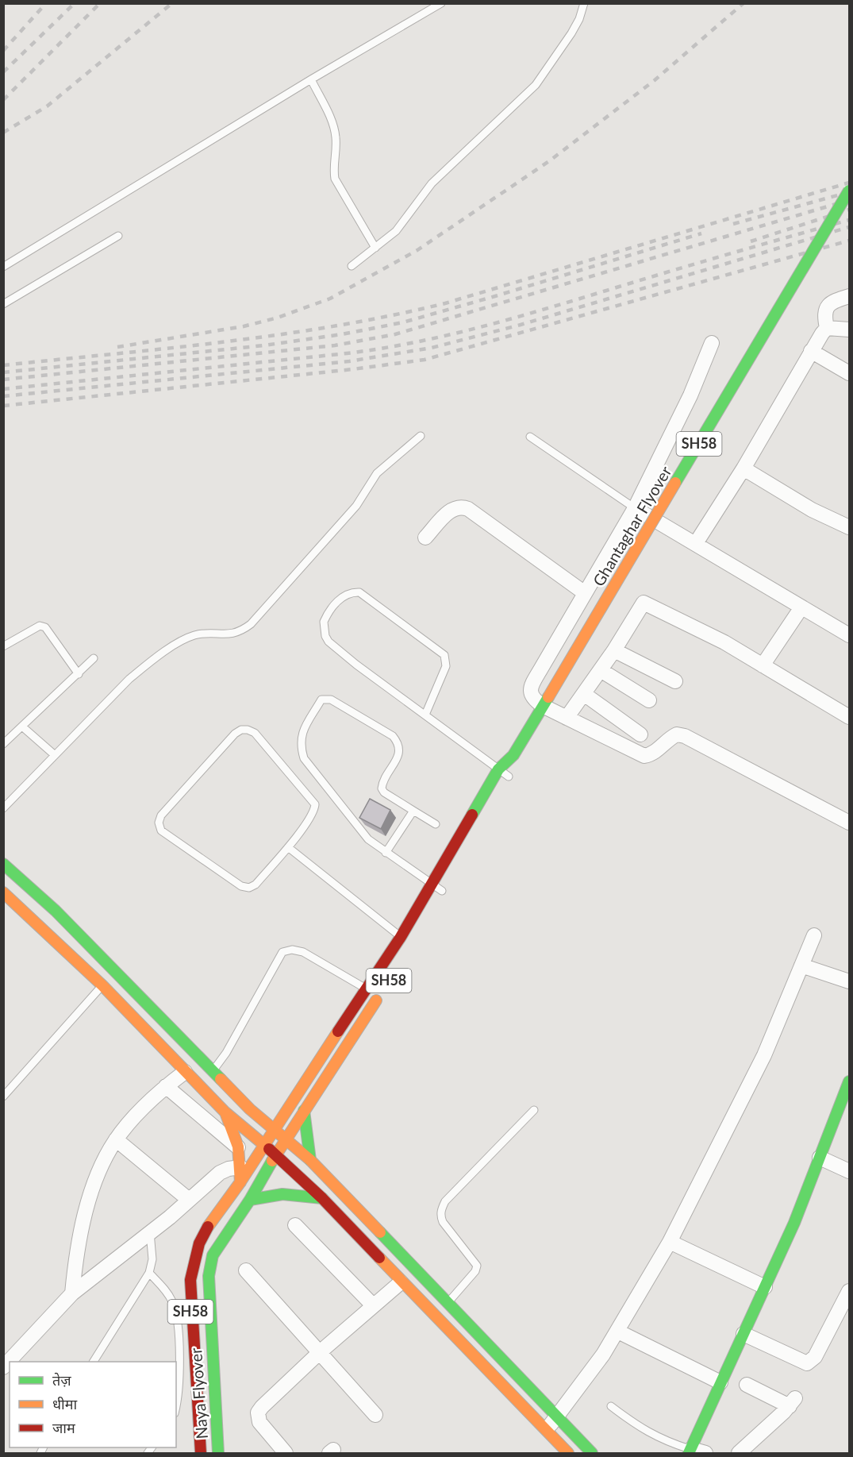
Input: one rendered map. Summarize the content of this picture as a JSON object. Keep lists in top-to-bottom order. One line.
{"streets":{"main road":["SH58","Ghantaghar Flyover","Naya Flyover"]},"crossings":[["SH58","Ghantaghar Flyover"],["SH58","Naya Flyover"]],"legend":["तेज़","धीमा","जाम"]}
